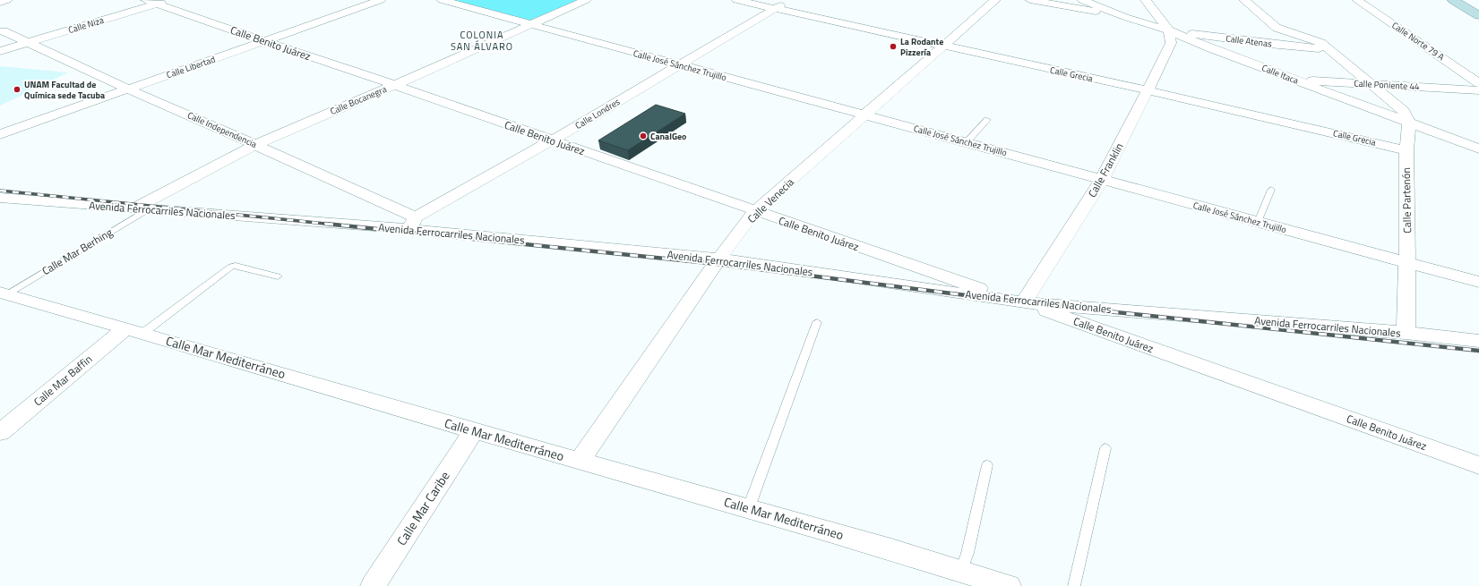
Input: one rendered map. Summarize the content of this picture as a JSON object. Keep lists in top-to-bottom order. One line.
{"streets":{"street":["Calle Niza","Calle Atenas","Calle Norte 79 A","Calle Benito Juárez","Calle José Sánchez Trujillo","Calle Libertad","Calle Grecia","Calle Itaca","Calle Poniente 44","Calle Bocanegra","Calle Londres","Calle Independencia","Calle Franklin","Calle Venecia","Calle Partenón","Avenida Ferrocarriles Nacionales","Calle Mar Mediterráneo","Calle Mar Baffin","Calle Mar Caribe"],"lane":["Calle Mar Berhing"]},"crossings":[["Calle Niza","Calle Benito Juárez"],["Calle Niza","Calle Independencia"],["Calle Atenas","Calle Itaca"],["Calle Atenas","Calle Franklin"],["Calle Benito Juárez","Calle Libertad"],["Calle Benito Juárez","Calle Bocanegra"],["Calle Benito Juárez","Calle Londres"],["Calle Benito Juárez","Calle Franklin"],["Calle Benito Juárez","Calle Venecia"],["Calle Benito Juárez","Avenida Ferrocarriles Nacionales"],["Calle José Sánchez Trujillo","Calle Bocanegra"],["Calle José Sánchez Trujillo","Calle Londres"],["Calle José Sánchez Trujillo","Calle Franklin"],["Calle José Sánchez Trujillo","Calle Venecia"],["Calle José Sánchez Trujillo","Calle Partenón"],["Calle Libertad","Calle Independencia"],["Calle Grecia","Calle Londres"],["Calle Grecia","Calle Franklin"],["Calle Grecia","Calle Venecia"],["Calle Grecia","Calle Partenón"],["Calle Itaca","Calle Poniente 44"],["Calle Itaca","Calle Franklin"],["Calle Itaca","Calle Partenón"],["Calle Bocanegra","Calle Independencia"],["Calle Bocanegra","Avenida Ferrocarriles Nacionales"],["Calle Bocanegra","Calle Mar Berhing"],["Calle Londres","Calle Independencia"],["Calle Londres","Avenida Ferrocarriles Nacionales"],["Calle Independencia","Avenida Ferrocarriles Nacionales"],["Calle Franklin","Avenida Ferrocarriles Nacionales"],["Calle Venecia","Avenida Ferrocarriles Nacionales"],["Calle Venecia","Calle Mar Mediterráneo"],["Calle Partenón","Avenida Ferrocarriles Nacionales"],["Avenida Ferrocarriles Nacionales","Calle Mar Berhing"],["Calle Mar Berhing","Calle Mar Mediterráneo"],["Calle Mar Mediterráneo","Calle Mar Baffin"],["Calle Mar Mediterráneo","Calle Mar Caribe"]],"districts":["COLONIA SAN ÁLVARO"],"places":["La Rodante Pizzería","UNAM Facultad de Química sede Tacuba","CanalGeo"]}
